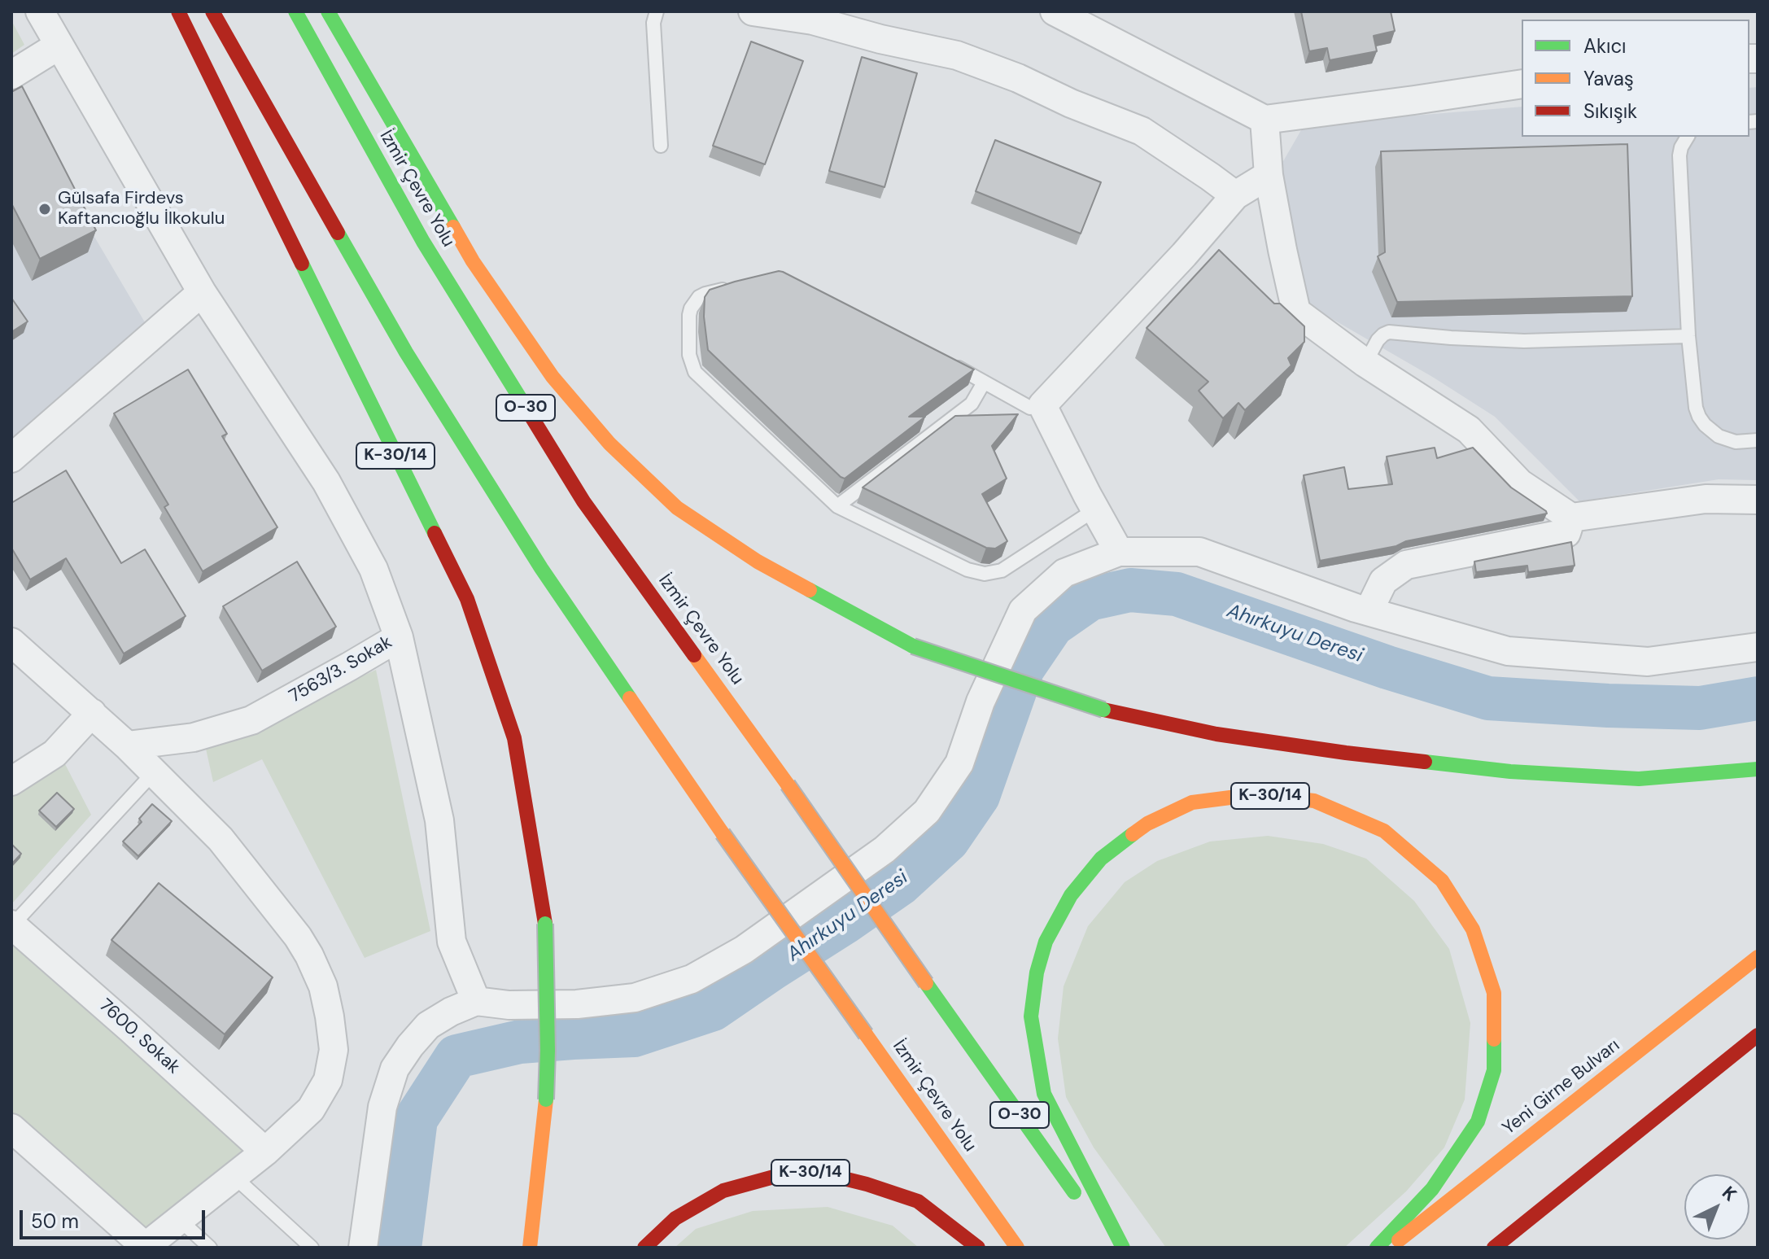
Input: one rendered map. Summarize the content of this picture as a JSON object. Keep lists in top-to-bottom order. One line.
{"streets":{"main road":["İzmir Çevre Yolu","O-30","K-30/14","Yeni Girne Bulvarı"],"street":["7563/3. Sokak","7600. Sokak"]},"water":["Ahırkuyu Deresi"],"places":["Gülsafa Firdevs Kaftancıoğlu İlkokulu"],"legend":["Akıcı","Yavaş","Sıkışık"],"scale_bar":"50 m","north":"top right"}
